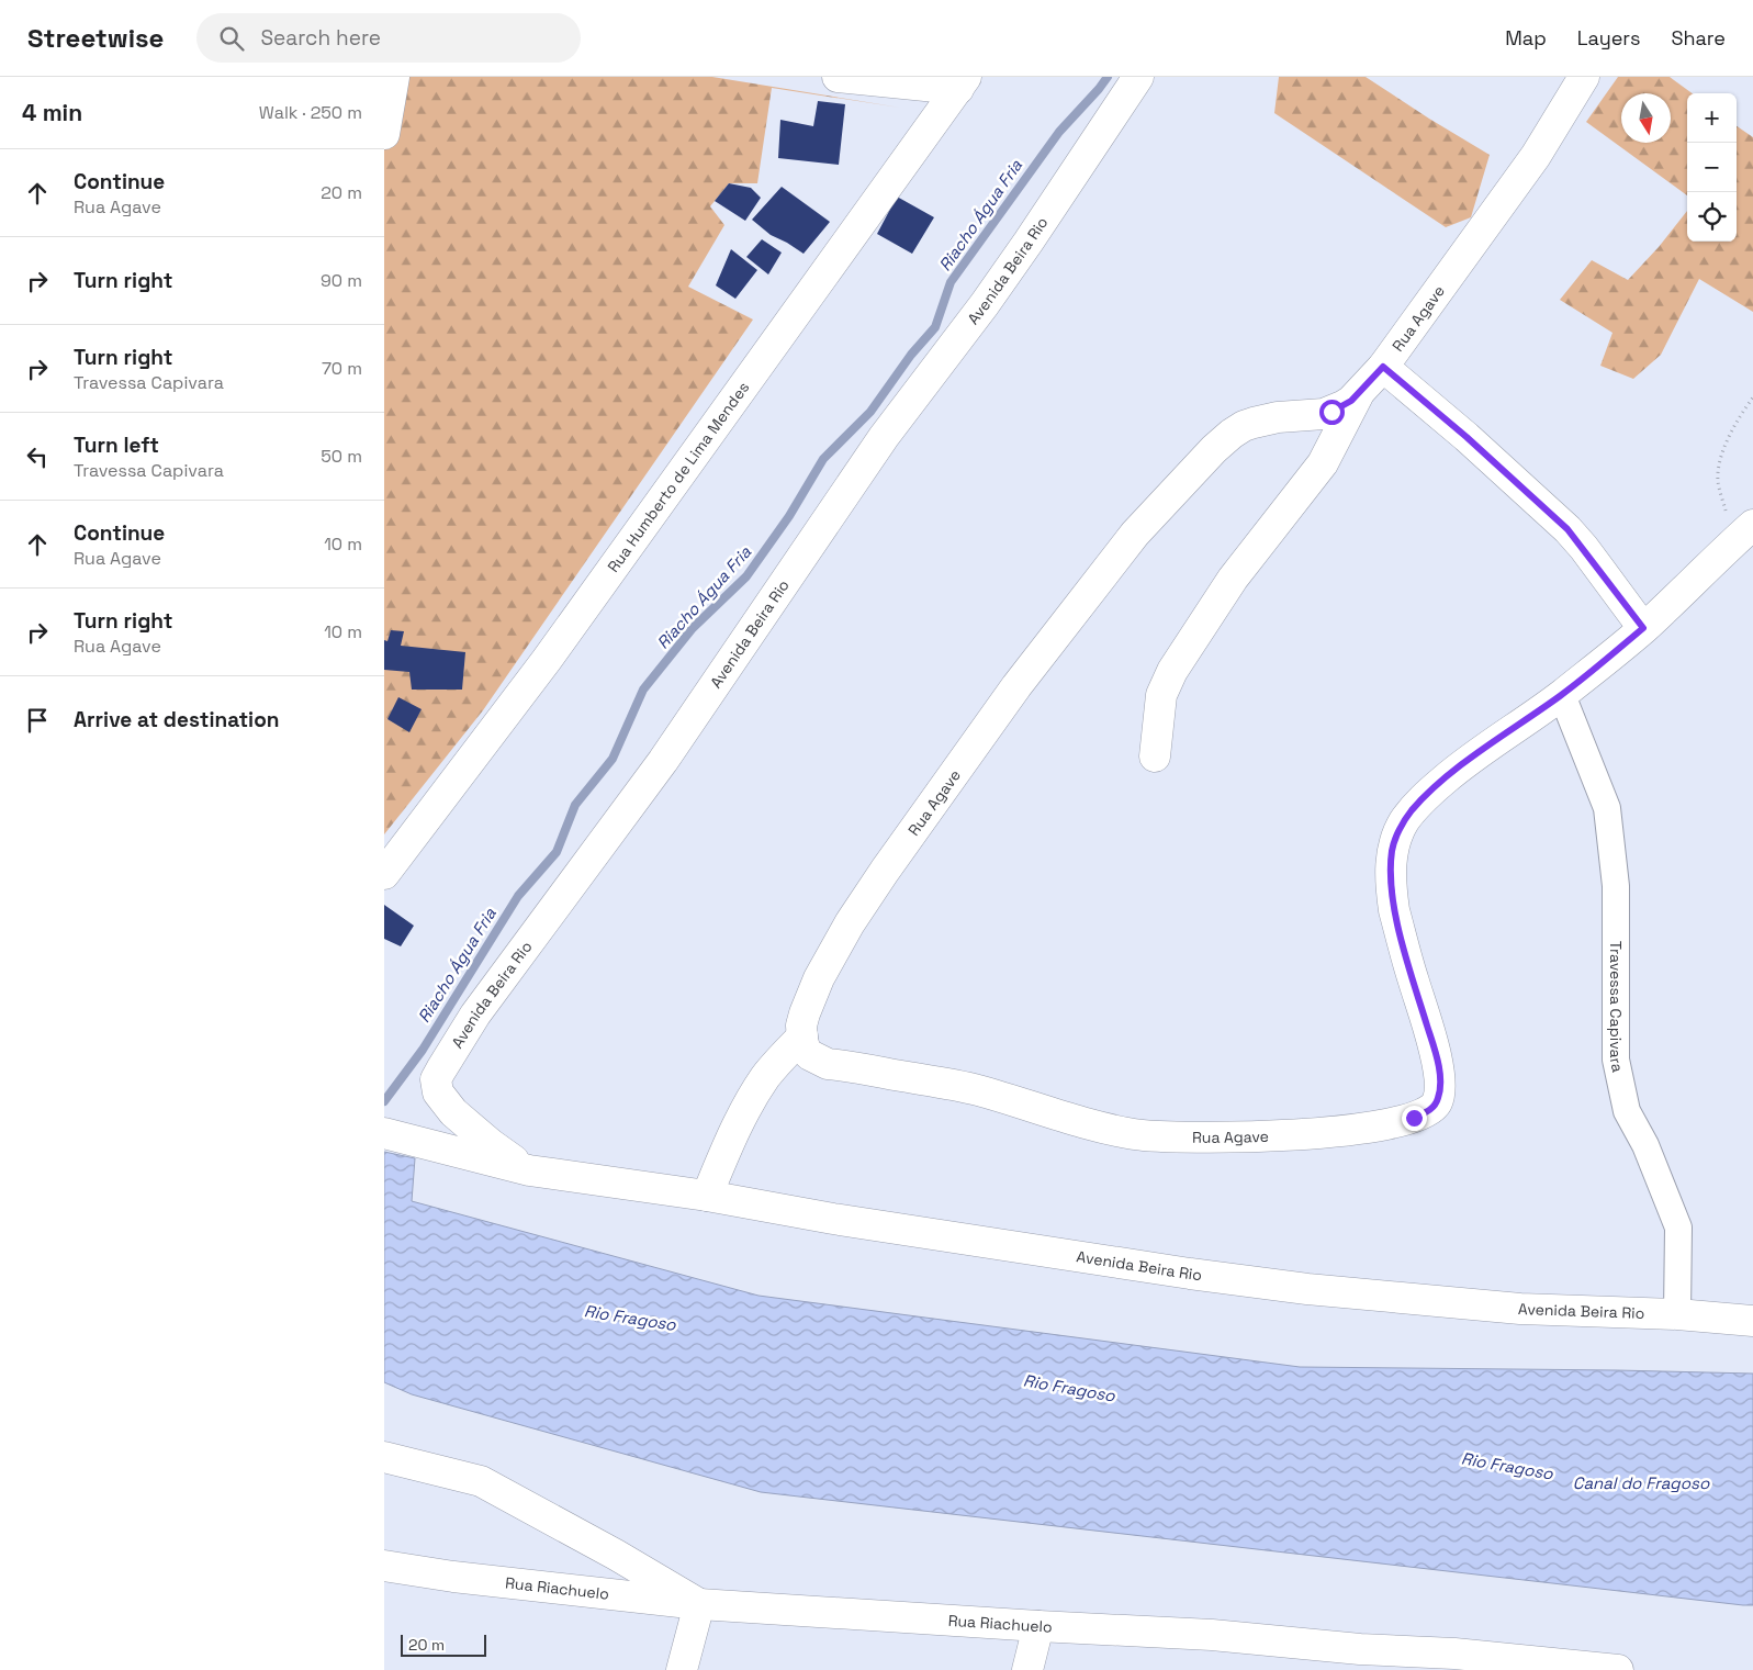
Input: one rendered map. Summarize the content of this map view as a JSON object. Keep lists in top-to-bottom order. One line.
{"streets":{"street":["Avenida Beira Rio","Rua Agave","Rua Humberto de Lima Mendes","Travessa Capivara","Rua Riachuelo"]},"crossings":[["Avenida Beira Rio","Travessa Capivara"],["Rua Agave","Travessa Capivara"]],"water":["Riacho Água Fria","Rio Fragoso","Canal do Fragoso"],"scale_bar":"20 m","north":"bottom","page":{"header":"Streetwise","search":"Search here","nav":["Map","Layers","Share"],"heading":["4 min","Walk · 250 m"],"map_buttons":["+","−"],"list":[["Continue","Rua Agave","20 m"],["Turn right","90 m"],["Turn right","Travessa Capivara","70 m"],["Turn left","Travessa Capivara","50 m"],["Continue","Rua Agave","10 m"],["Turn right","Rua Agave","10 m"],"Arrive at destination"],"scale":"20 m"}}
